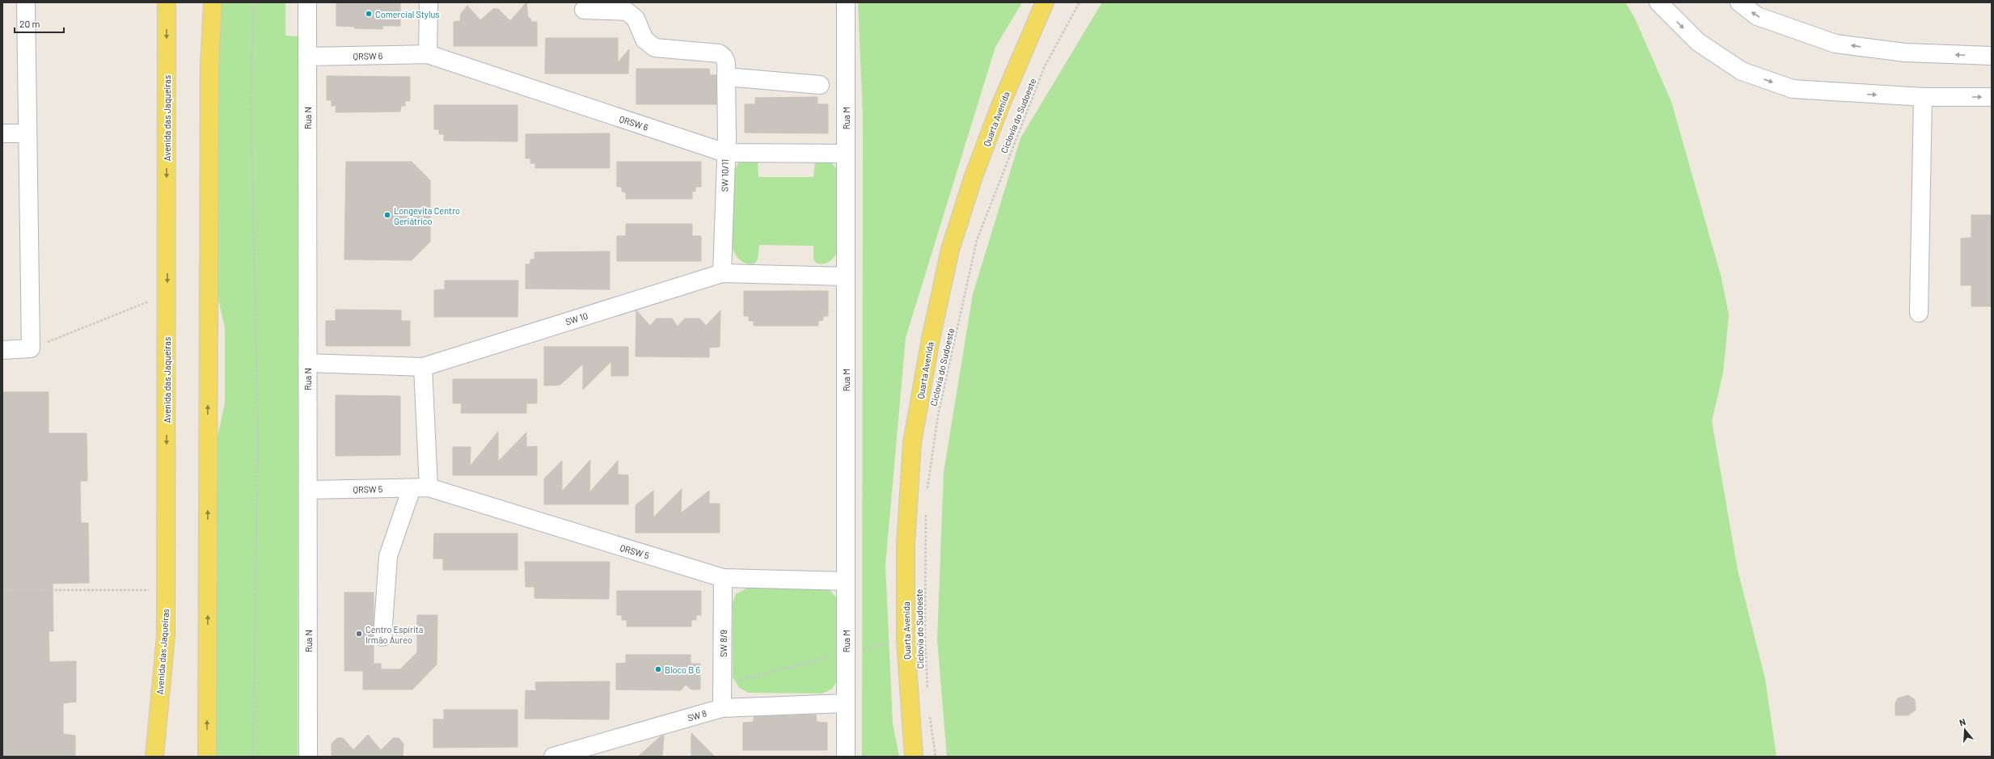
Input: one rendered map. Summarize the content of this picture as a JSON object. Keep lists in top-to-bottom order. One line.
{"streets":{"main road":["Avenida das Jaqueiras","Quarta Avenida"],"street":["QRSW 6","Rua N","Rua M","SW 10/11","SW 10","QRSW 5","SW 8/9","SW 8"],"path":["Ciclovia do Sudoeste"]},"crossings":[["QRSW 6","Rua N"],["QRSW 6","Rua M"],["QRSW 6","SW 10/11"],["Rua N","SW 10"],["Rua N","QRSW 5"],["Rua M","SW 10"],["Rua M","QRSW 5"],["Rua M","SW 8"],["SW 10/11","SW 10"],["QRSW 5","SW 8/9"],["SW 8/9","SW 8"]],"places":["Comercial Stylus","Longevita Centro Geriátrico","Centro Espírita Irmão Áureo","Bloco B 6"],"scale_bar":"20 m","north":"top"}
